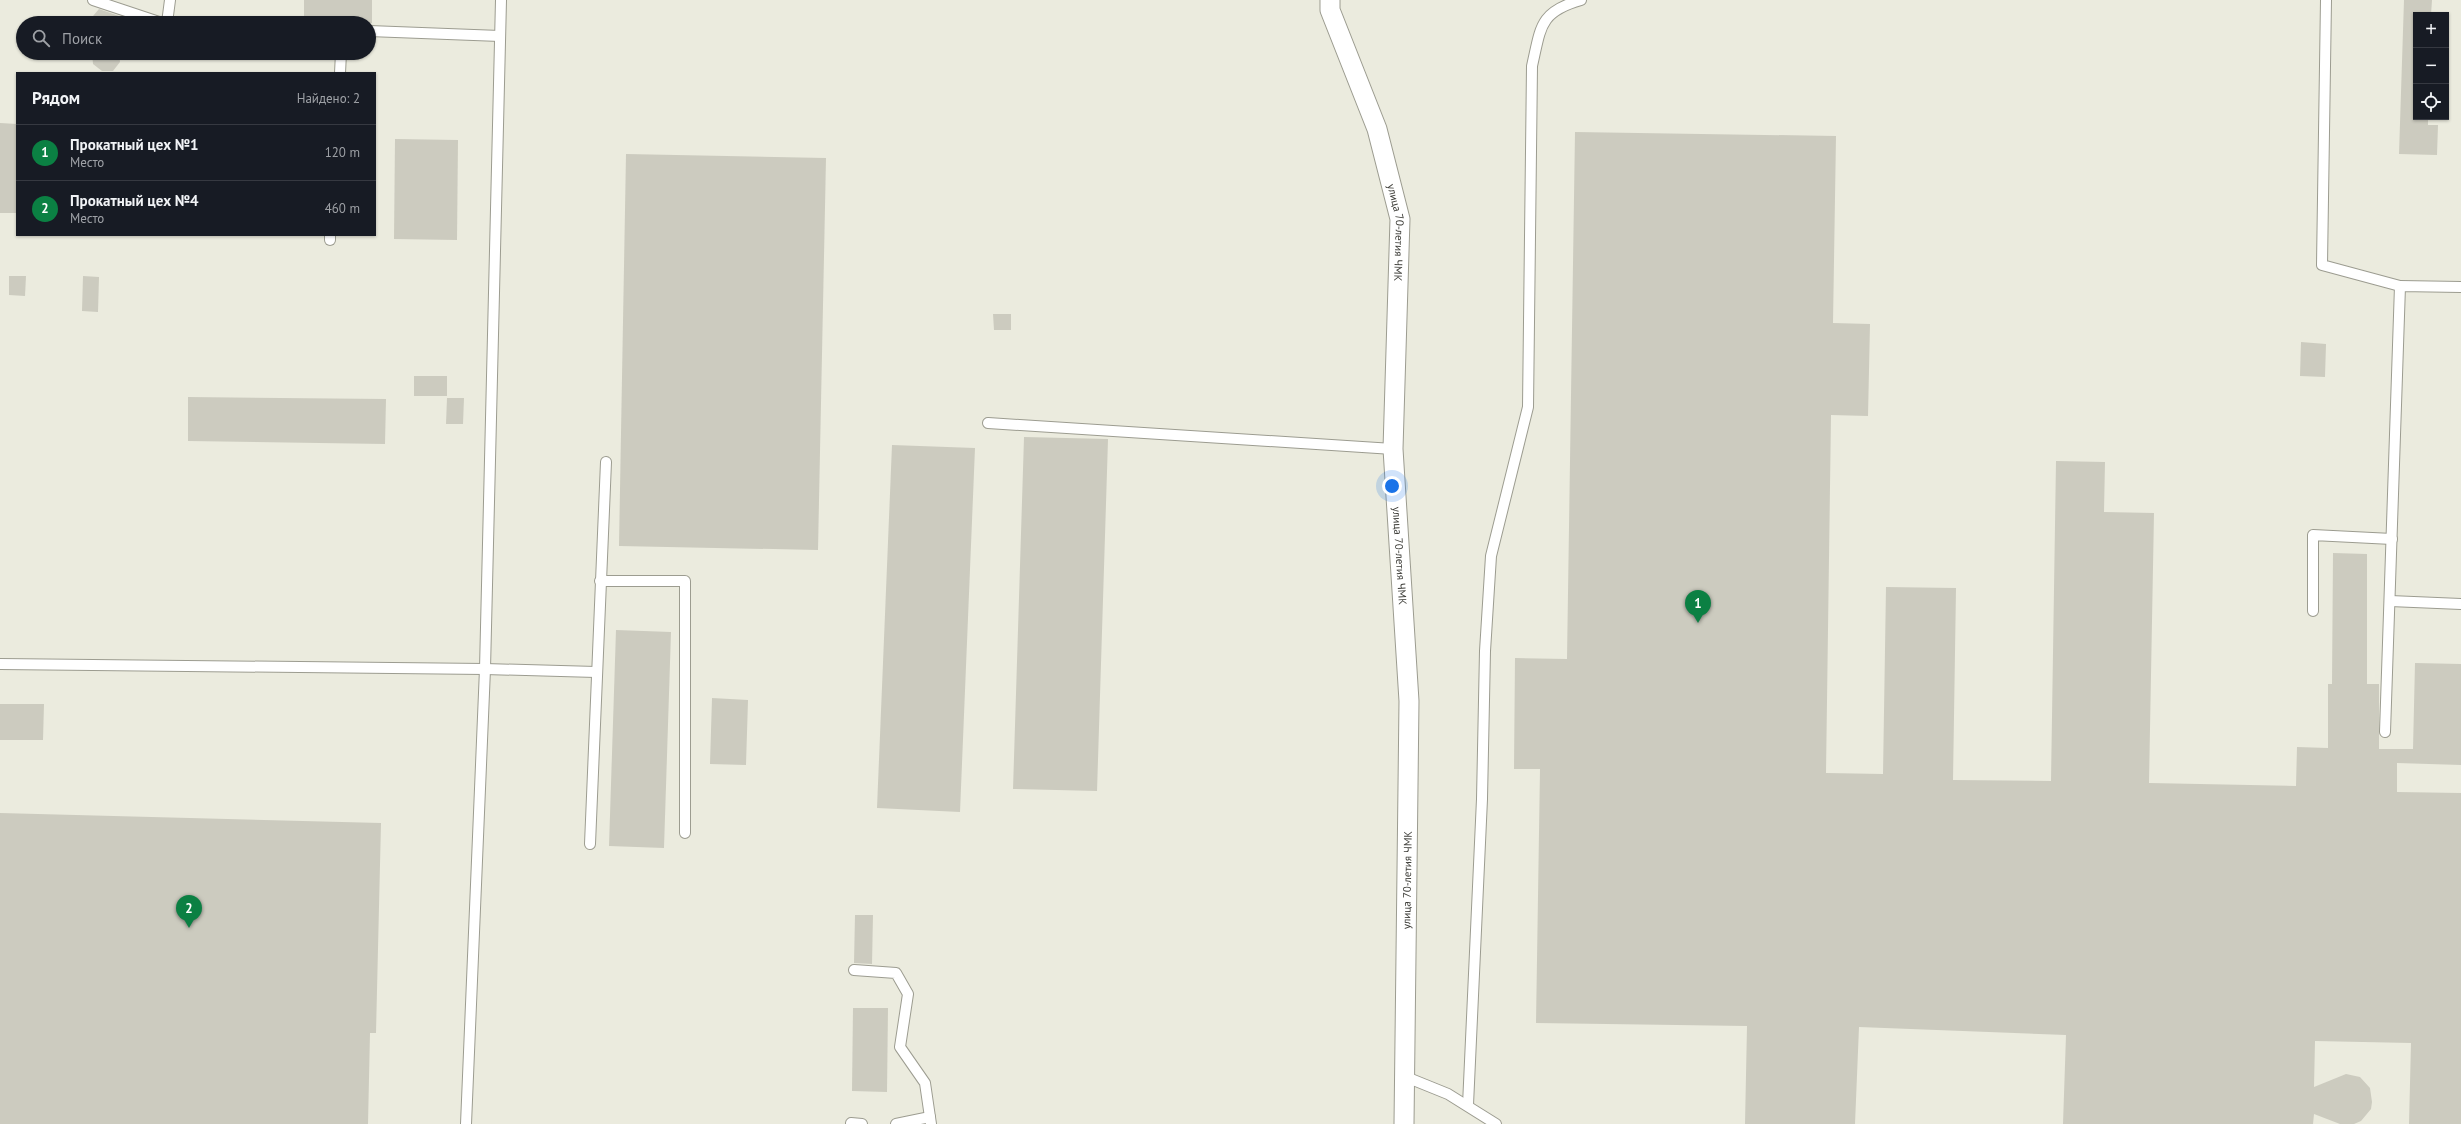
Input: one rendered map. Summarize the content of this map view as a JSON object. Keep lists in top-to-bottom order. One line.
{"streets":{"street":["улица 70-летия ЧМК"]},"page":{"map_buttons":["+","−"],"search":"Поиск","heading":["Рядом","Найдено: 2"],"list":[{"mark":"1","name":"Прокатный цех №1","note":"Место","value":"120 m"},{"mark":"2","name":"Прокатный цех №4","note":"Место","value":"460 m"}],"pins":["1","2"]}}
